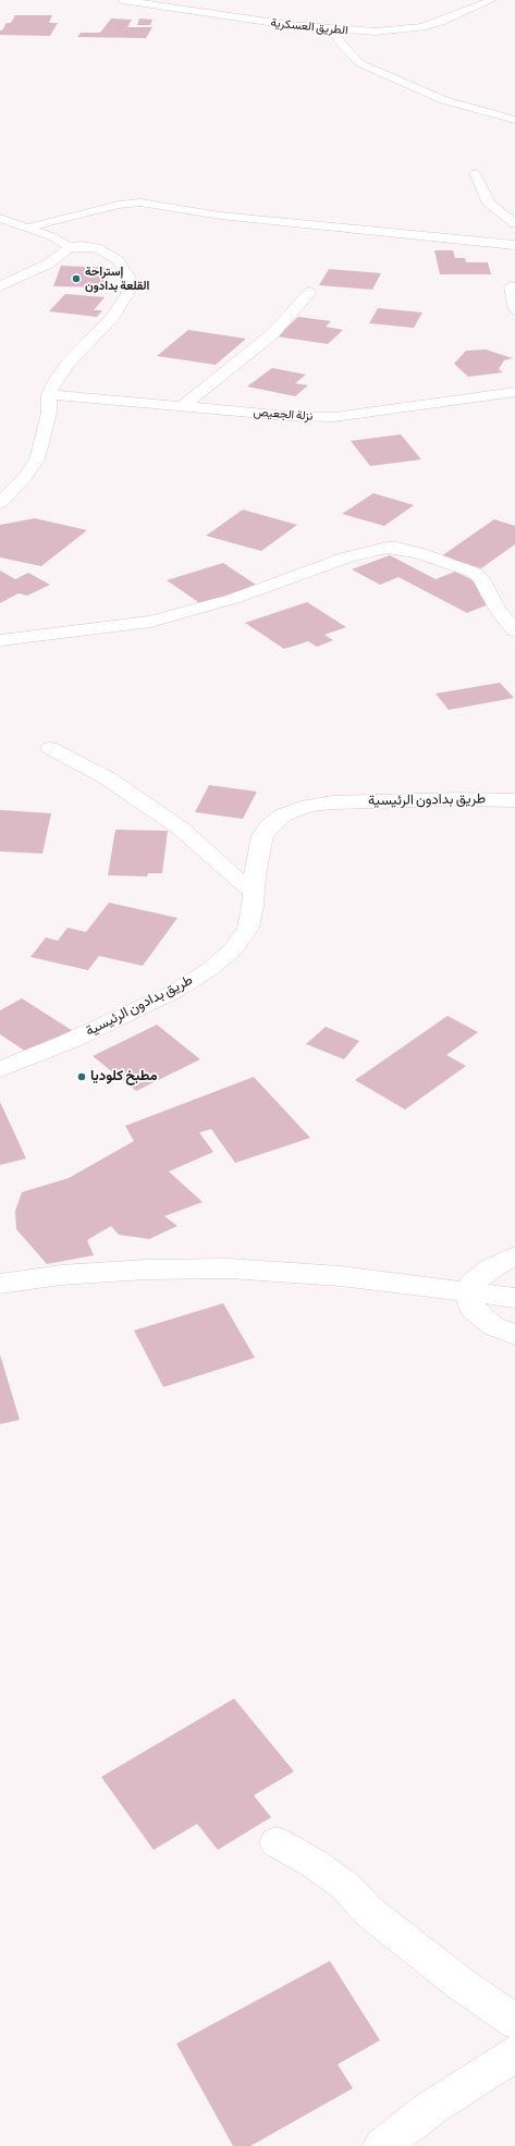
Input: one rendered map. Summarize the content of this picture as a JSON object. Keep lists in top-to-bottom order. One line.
{"streets":{"street":["الطريق العسكرية","نزلة الجعيص","طريق بدادون الرئيسية"]},"places":["إستراحة القلعة بدادون","مطبخ كلوديا"]}
